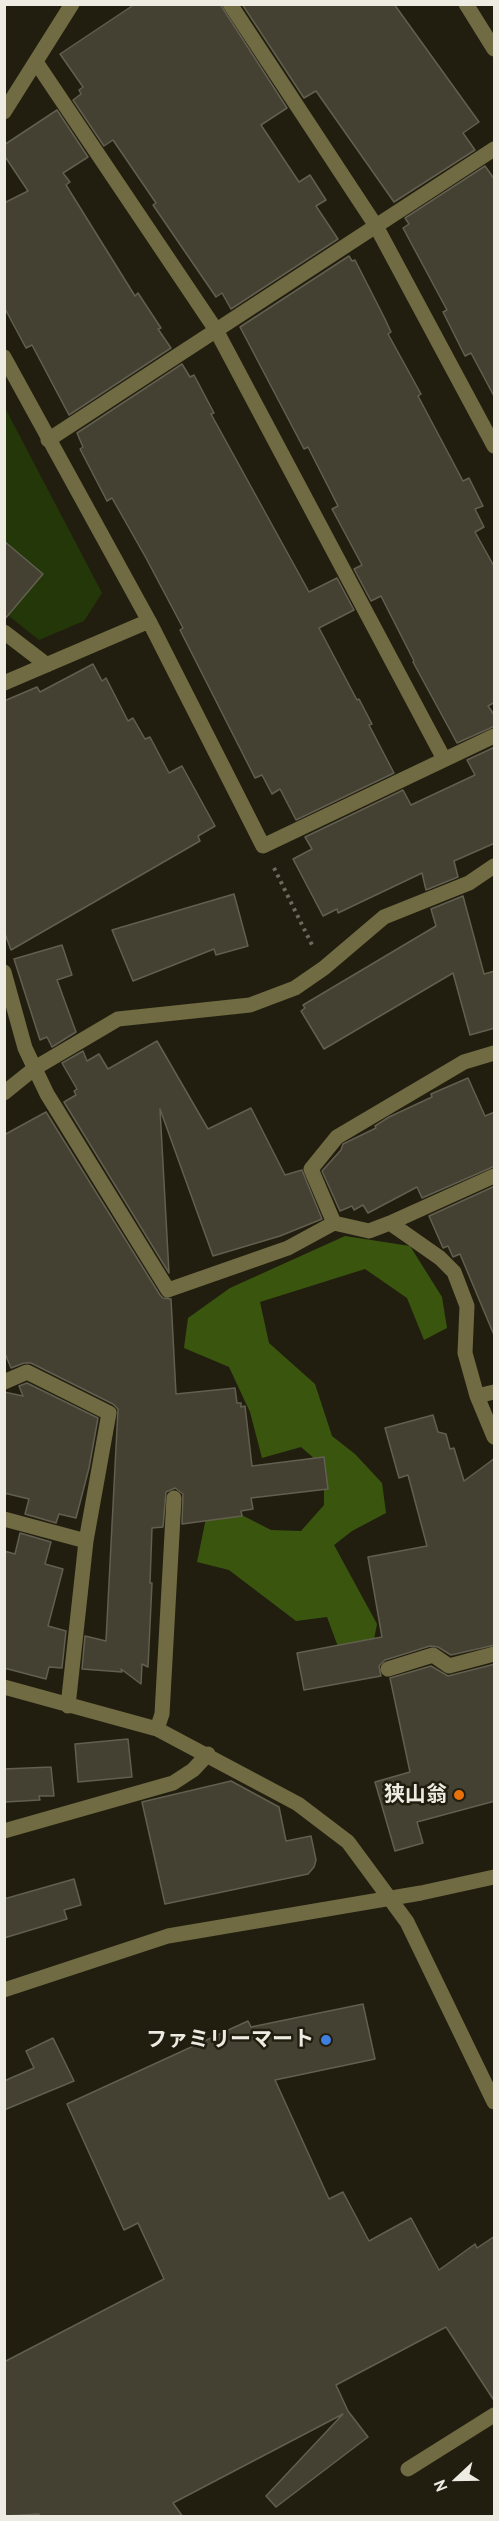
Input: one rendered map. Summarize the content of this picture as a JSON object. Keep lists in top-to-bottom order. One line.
{"places":["狭山翁","ファミリーマート"],"north":"left"}
